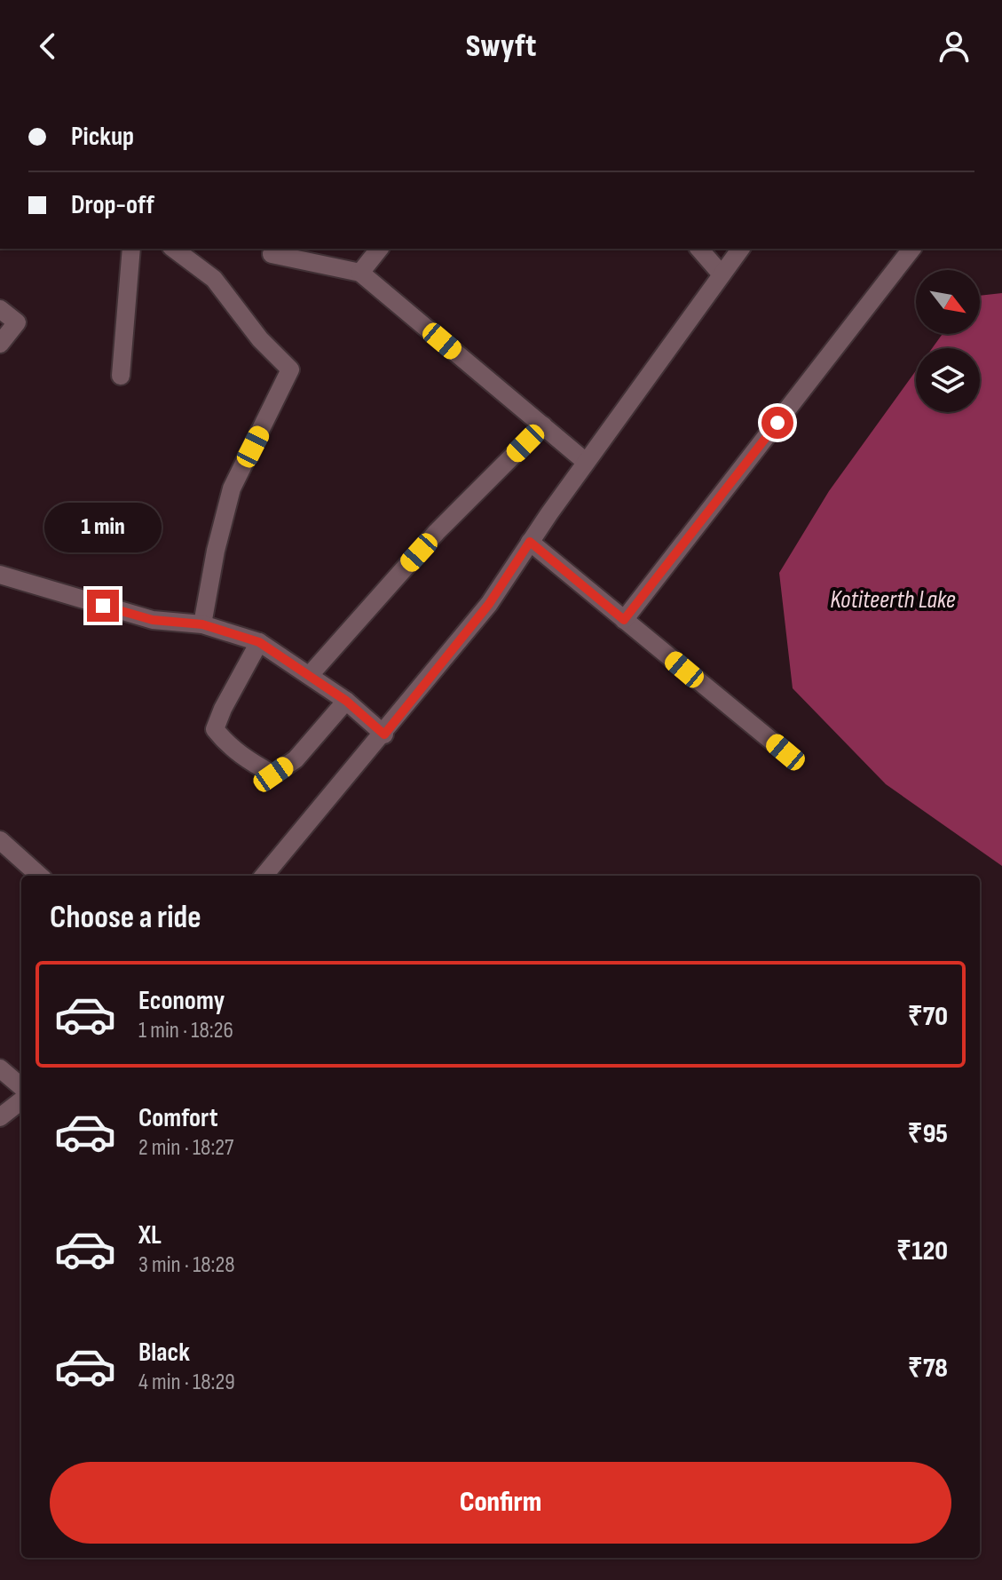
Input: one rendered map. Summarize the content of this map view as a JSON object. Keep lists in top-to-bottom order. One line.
{"water":["Kotiteerth Lake"],"north":"bottom right","page":{"header":"Swyft","banner":["Pickup","Drop-off"],"bubble":"1 min","heading":"Choose a ride","list":[{"name":"Economy","note":"1 min · 18:26","value":"₹70"},{"name":"Comfort","note":"2 min · 18:27","value":"₹95"},{"name":"XL","note":"3 min · 18:28","value":"₹120"},{"name":"Black","note":"4 min · 18:29","value":"₹78"}],"buttons":"Confirm"}}
